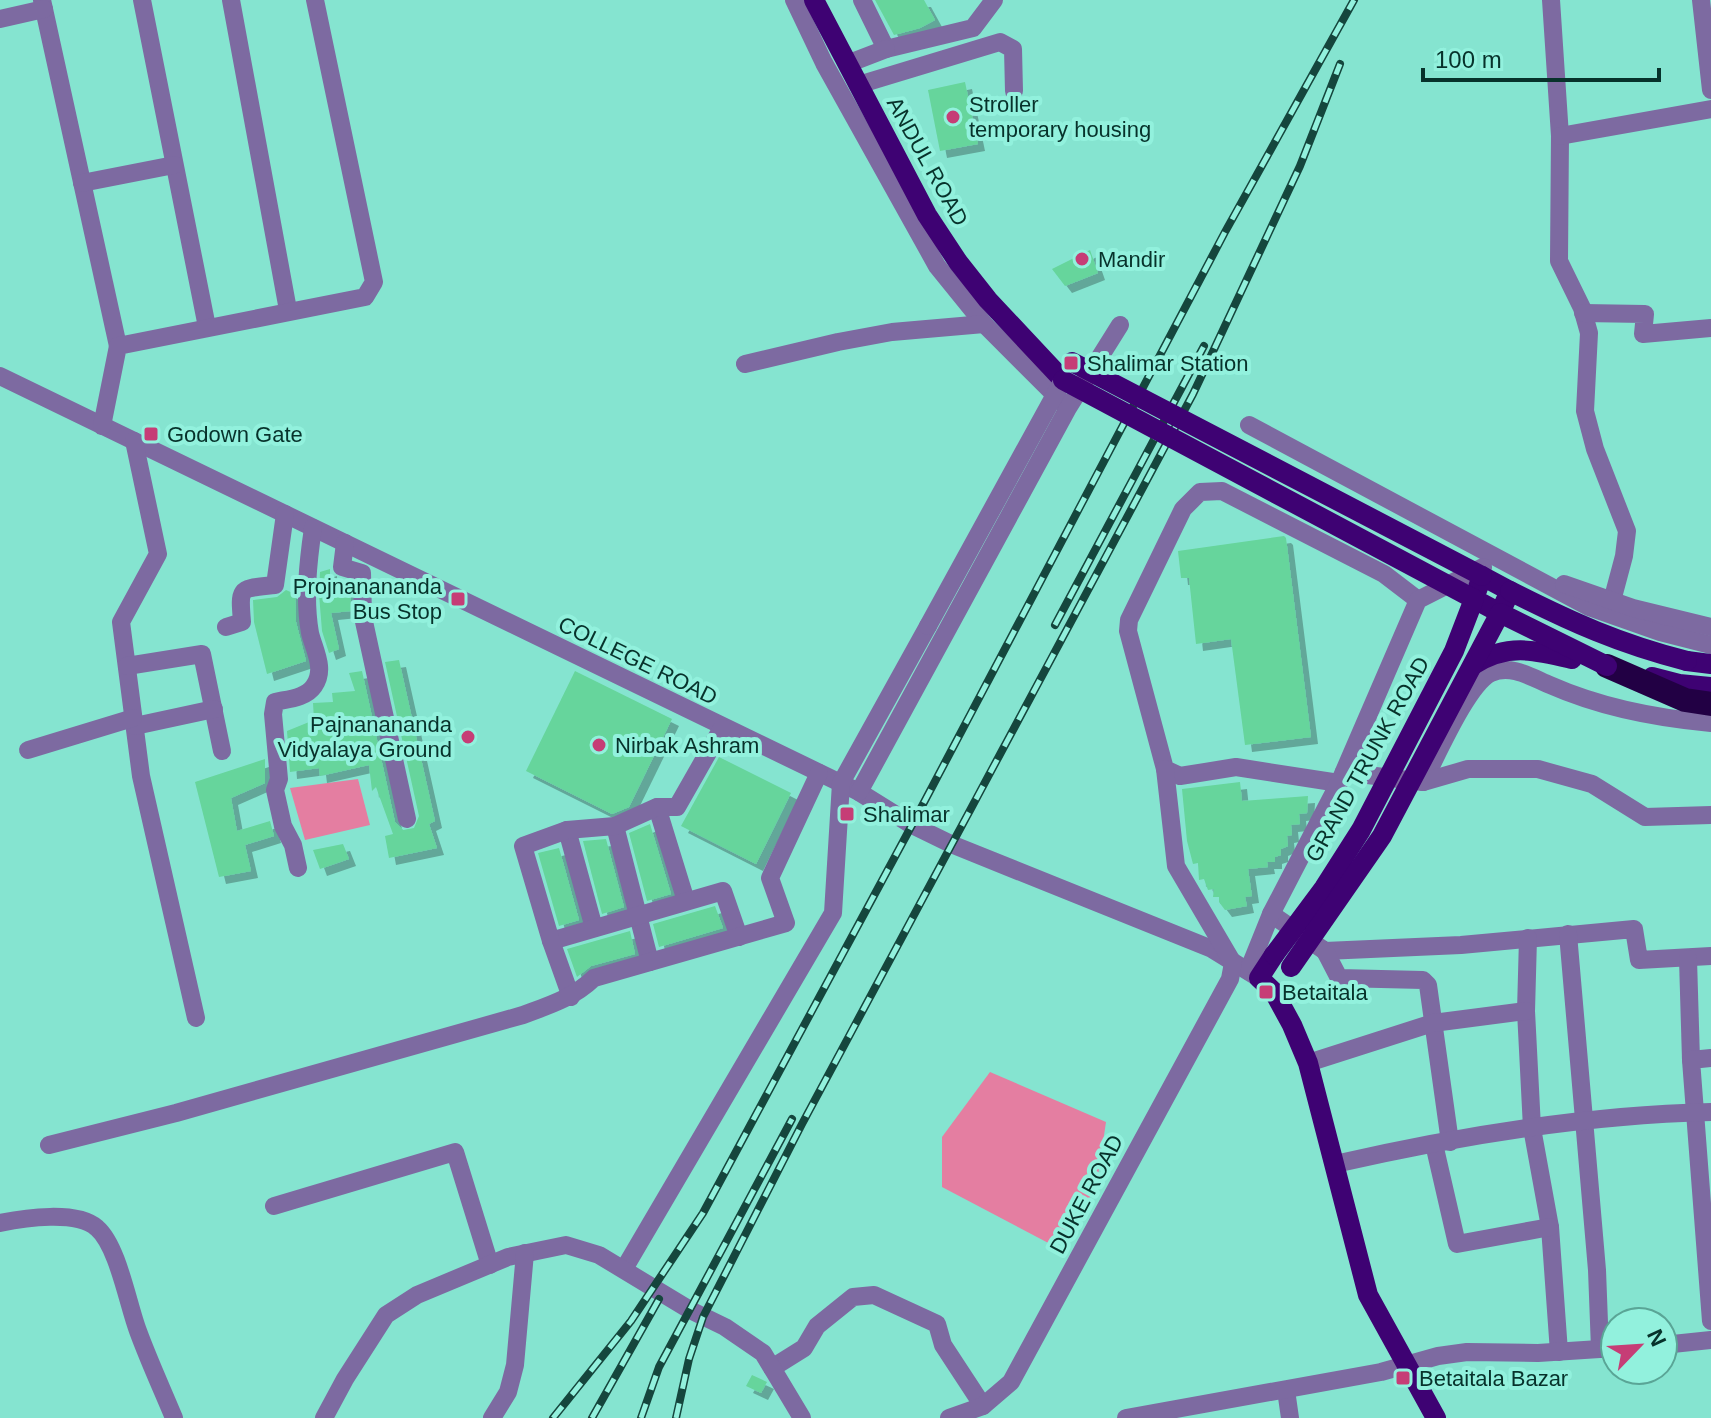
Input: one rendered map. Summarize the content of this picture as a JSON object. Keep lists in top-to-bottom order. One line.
{"streets":{"main road":["ANDUL ROAD","GRAND TRUNK ROAD"],"street":["COLLEGE ROAD","DUKE ROAD"]},"crossings":[["COLLEGE ROAD","GRAND TRUNK ROAD"],["COLLEGE ROAD","DUKE ROAD"],["GRAND TRUNK ROAD","DUKE ROAD"]],"places":{"other":["Stroller temporary housing","Mandir","Pajnanananda Vidyalaya Ground","Nirbak Ashram"],"transit":["Shalimar Station","Godown Gate","Projnanananda Bus Stop","Shalimar","Betaitala","Betaitala Bazar"]},"scale_bar":"100 m","north":"top right"}
